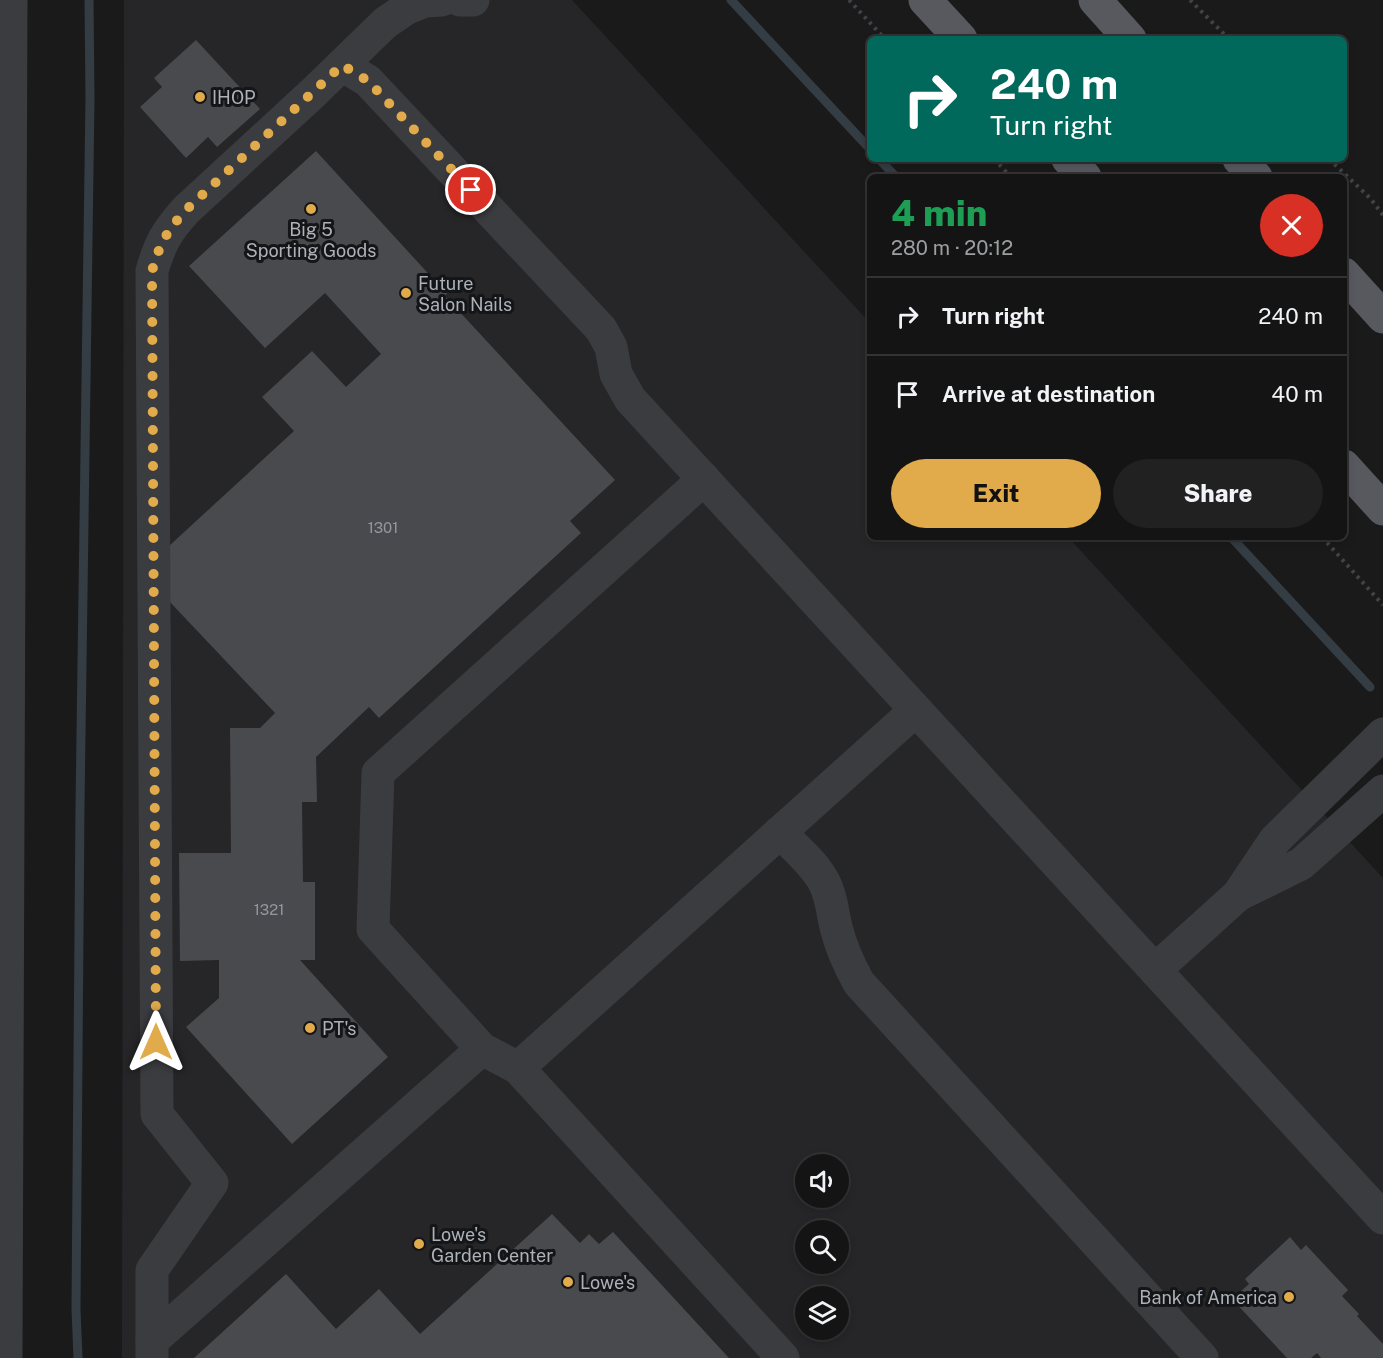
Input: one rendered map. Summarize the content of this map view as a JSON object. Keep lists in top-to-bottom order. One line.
{"places":["IHOP","Big 5 Sporting Goods","Future Salon Nails","PT's","Lowe's Garden Center","Lowe's","Bank of America"],"house_numbers":["1301","1321"],"page":{"turn":["240 m","Turn right"],"heading":["4 min","280 m · 20:12"],"list":[{"name":"Turn right","value":"240 m"},{"name":"Arrive at destination","value":"40 m"}],"buttons":["Exit","Share"]}}
